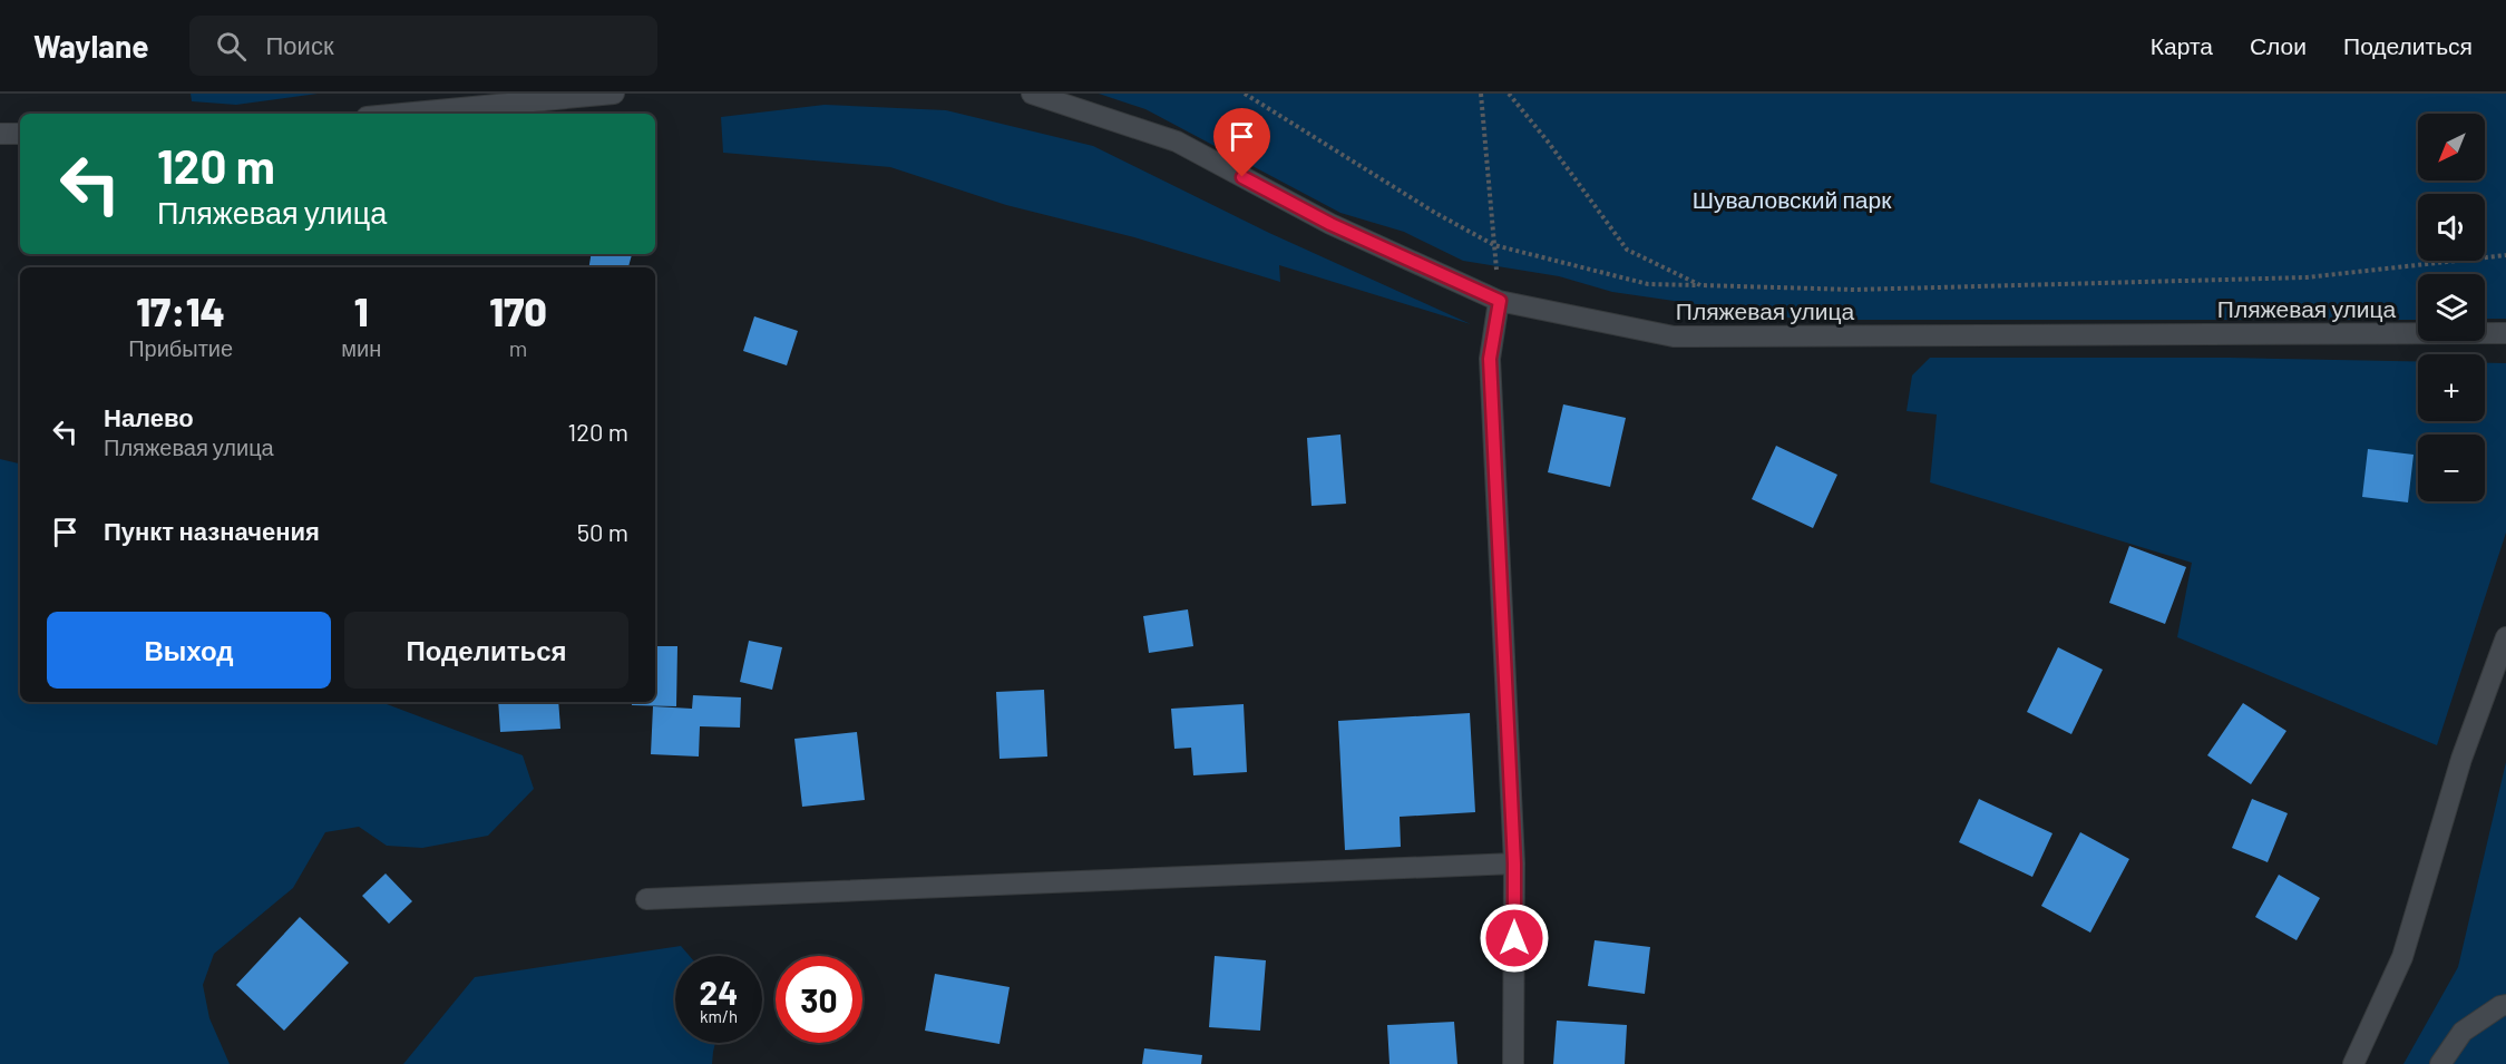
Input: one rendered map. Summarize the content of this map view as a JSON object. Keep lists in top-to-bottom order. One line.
{"streets":{"street":["Пляжевая улица"]},"parks":["Шуваловский парк"],"north":"bottom left","page":{"header":"Waylane","search":"Поиск","nav":["Карта","Слои","Поделиться"],"map_buttons":["+","−"],"turn":["120 m","Пляжевая улица"],"eta":["17:14","Прибытие","1","мин","170","m"],"list":[{"name":"Налево","note":"Пляжевая улица","value":"120 m"},{"name":"Пункт назначения","value":"50 m"}],"buttons":["Выход","Поделиться"],"speed":"24 km/h","limit":"30"}}
